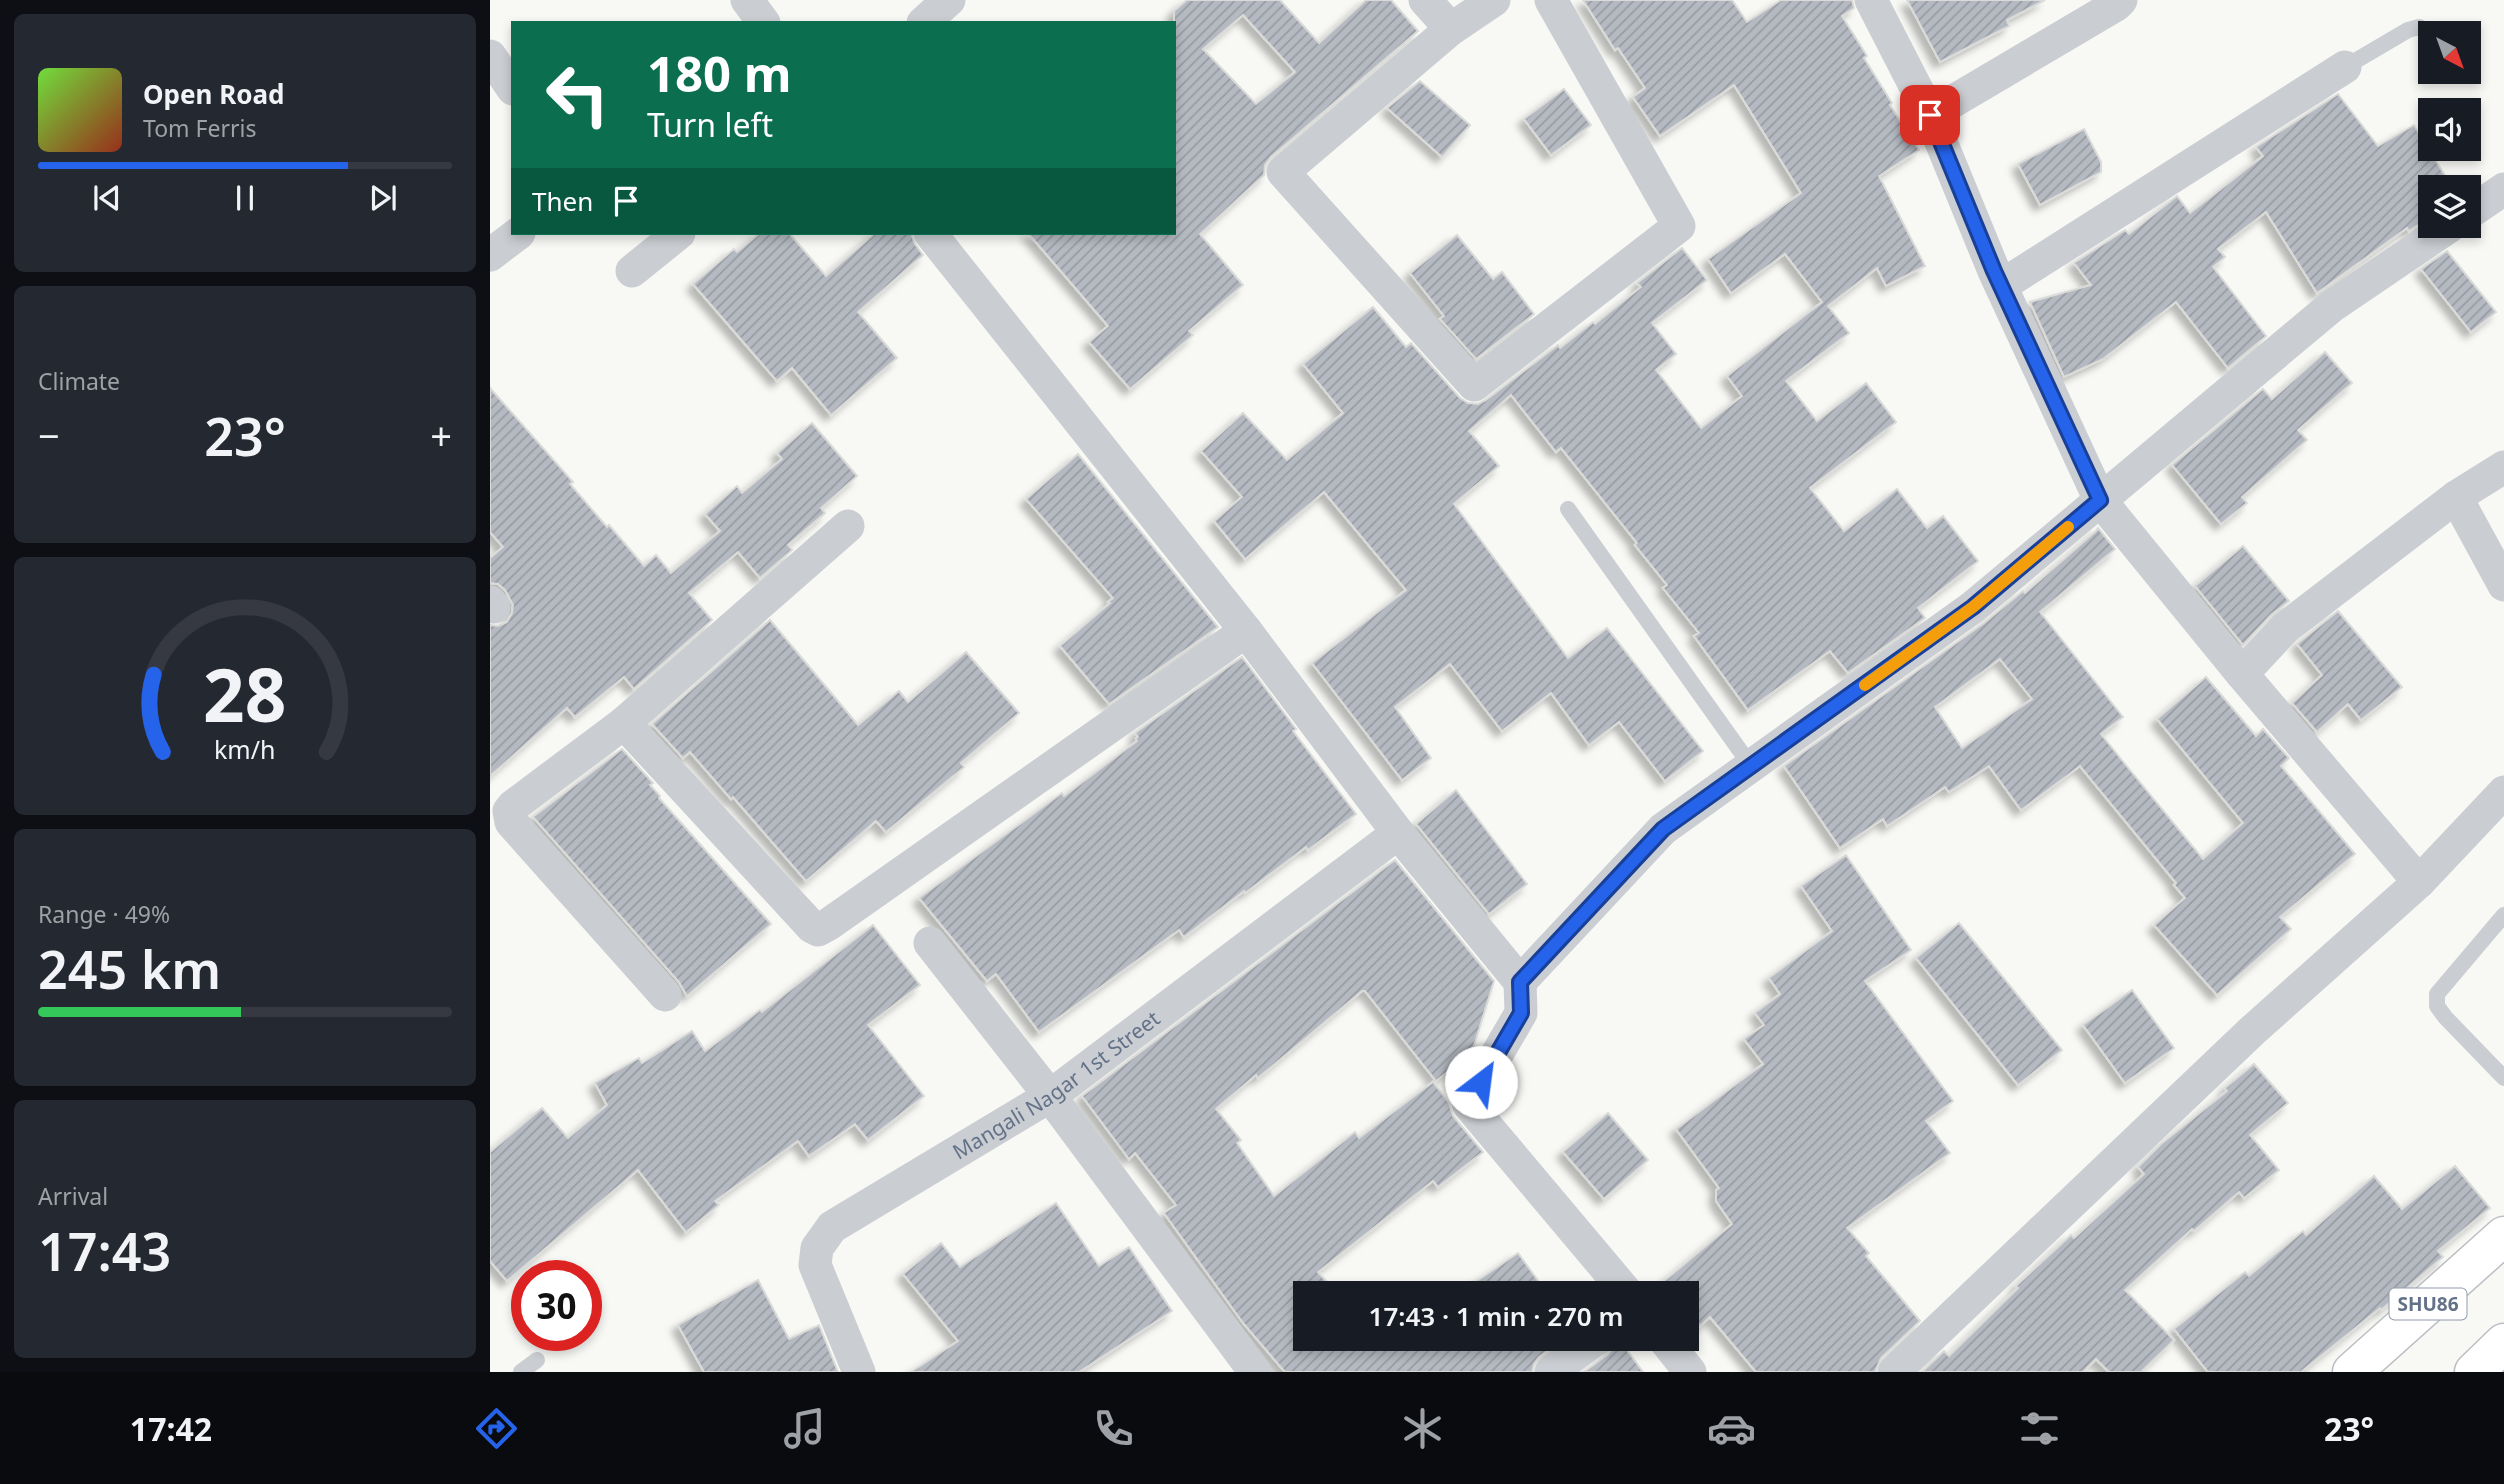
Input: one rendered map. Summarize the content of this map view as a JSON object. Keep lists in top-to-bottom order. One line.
{"streets":{"main road":["SHU86"],"street":["Mangali Nagar 1st Street"]},"north":"bottom right","page":{"turn":["180 m","Turn left"],"song":["Open Road","Tom Ferris"],"then":"Then","tile":["Climate",["Range · 49%","245 km"],["Arrival","17:43"]],"heat":["−","23°","+"],"limit":"30","trip":"17:43 · 1 min · 270 m","tabs":["17:42","23°"],"gauge":["28","km/h"]}}
